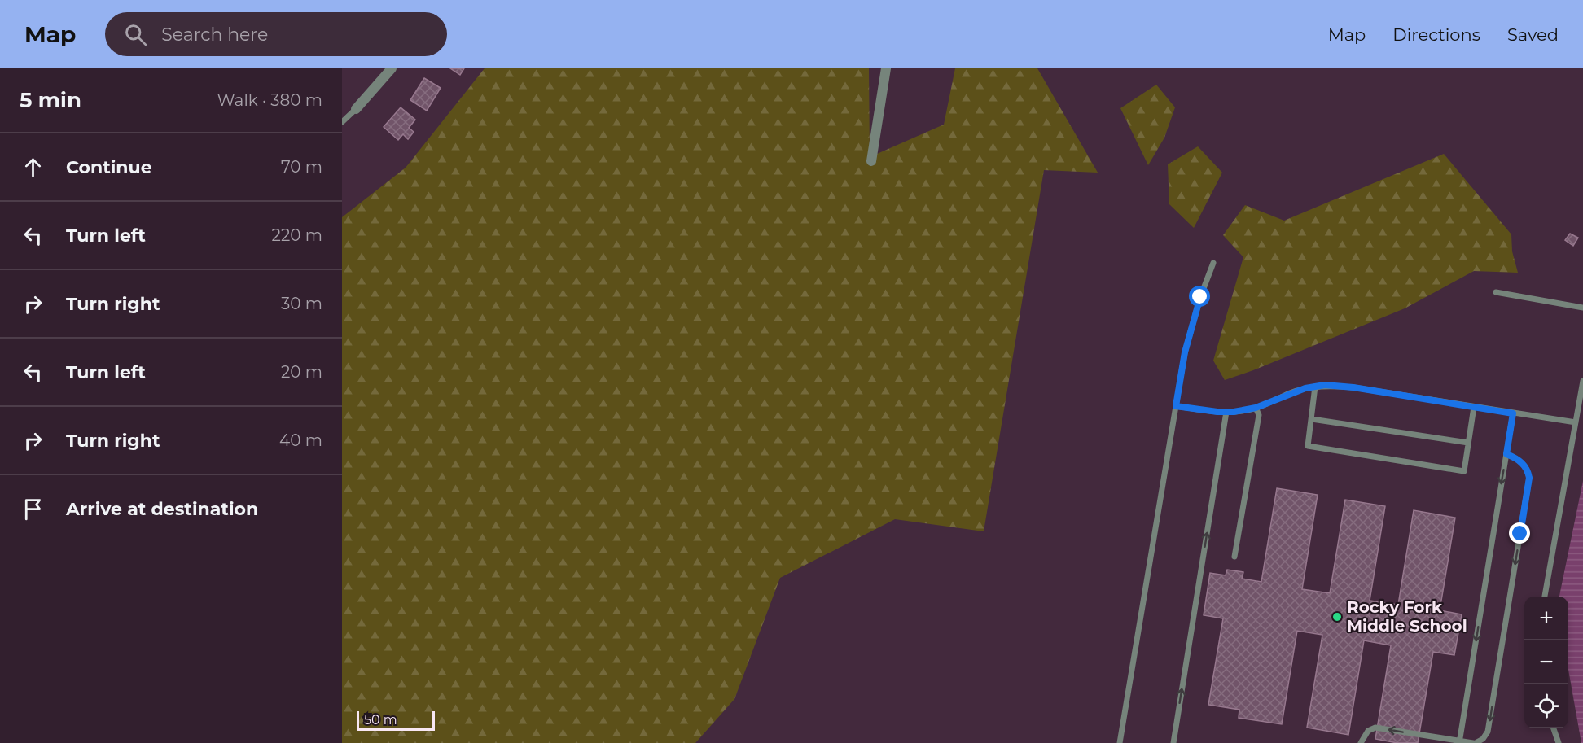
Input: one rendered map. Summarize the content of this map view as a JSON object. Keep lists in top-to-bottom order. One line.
{"places":["Rocky Fork Middle School"],"scale_bar":"50 m","page":{"header":"Map","search":"Search here","nav":["Map","Directions","Saved"],"heading":["5 min","Walk · 380 m"],"list":[["Continue","70 m"],["Turn left","220 m"],["Turn right","30 m"],["Turn left","20 m"],["Turn right","40 m"],"Arrive at destination"],"map_buttons":["+","−"],"scale":"50 m"}}
